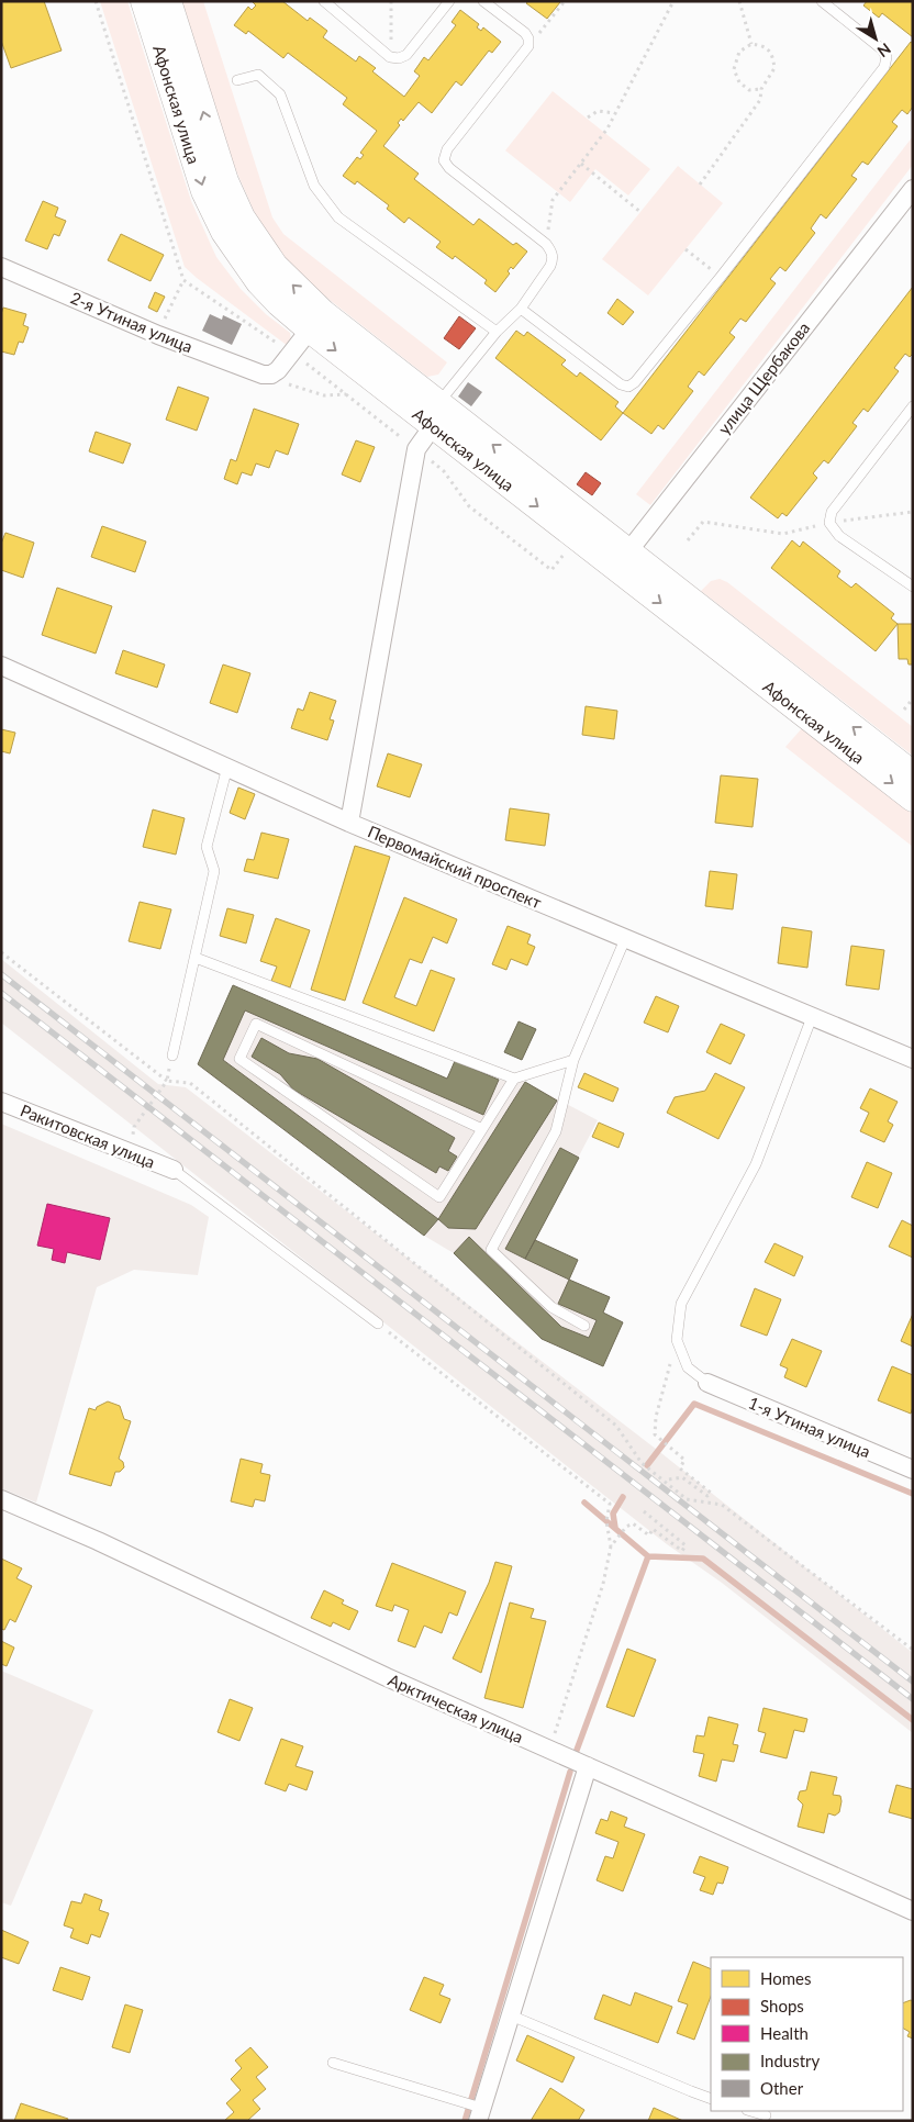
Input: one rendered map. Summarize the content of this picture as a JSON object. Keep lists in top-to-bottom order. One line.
{"streets":{"street":["Афонская улица","2-я Утиная улица","улица Щербакова","Первомайский проспект","Ракитовская улица","1-я Утиная улица","Арктическая улица"]},"crossings":[["Афонская улица","улица Щербакова"]],"legend":["Homes","Shops","Health","Industry","Other"],"north":"bottom right"}
